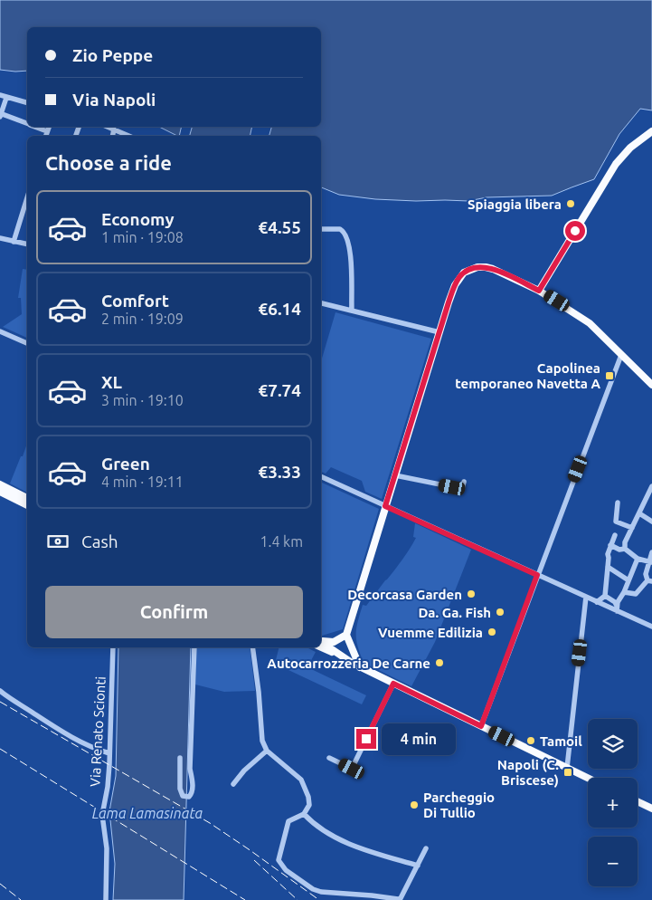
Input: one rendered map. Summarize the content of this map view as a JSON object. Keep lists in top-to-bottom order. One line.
{"streets":{"street":["Via Renato Scionti"]},"water":["Lama Lamasinata"],"places":{"other":["Spiaggia libera","Decorcasa Garden","Da. Ga. Fish","Vuemme Edilizia","Autocarrozzeria De Carne","Tamoil","Parcheggio Di Tullio"],"transit":["Capolinea temporaneo Navetta A","Napoli (C. Briscese)"]},"page":{"banner":["Zio Peppe","Via Napoli"],"heading":"Choose a ride","list":[{"name":"Economy","note":"1 min · 19:08","value":"€4.55"},{"name":"Comfort","note":"2 min · 19:09","value":"€6.14"},{"name":"XL","note":"3 min · 19:10","value":"€7.74"},{"name":"Green","note":"4 min · 19:11","value":"€3.33"}],"pay":["Cash","1.4 km"],"buttons":"Confirm","map_buttons":["+","−"],"bubble":"4 min"}}
